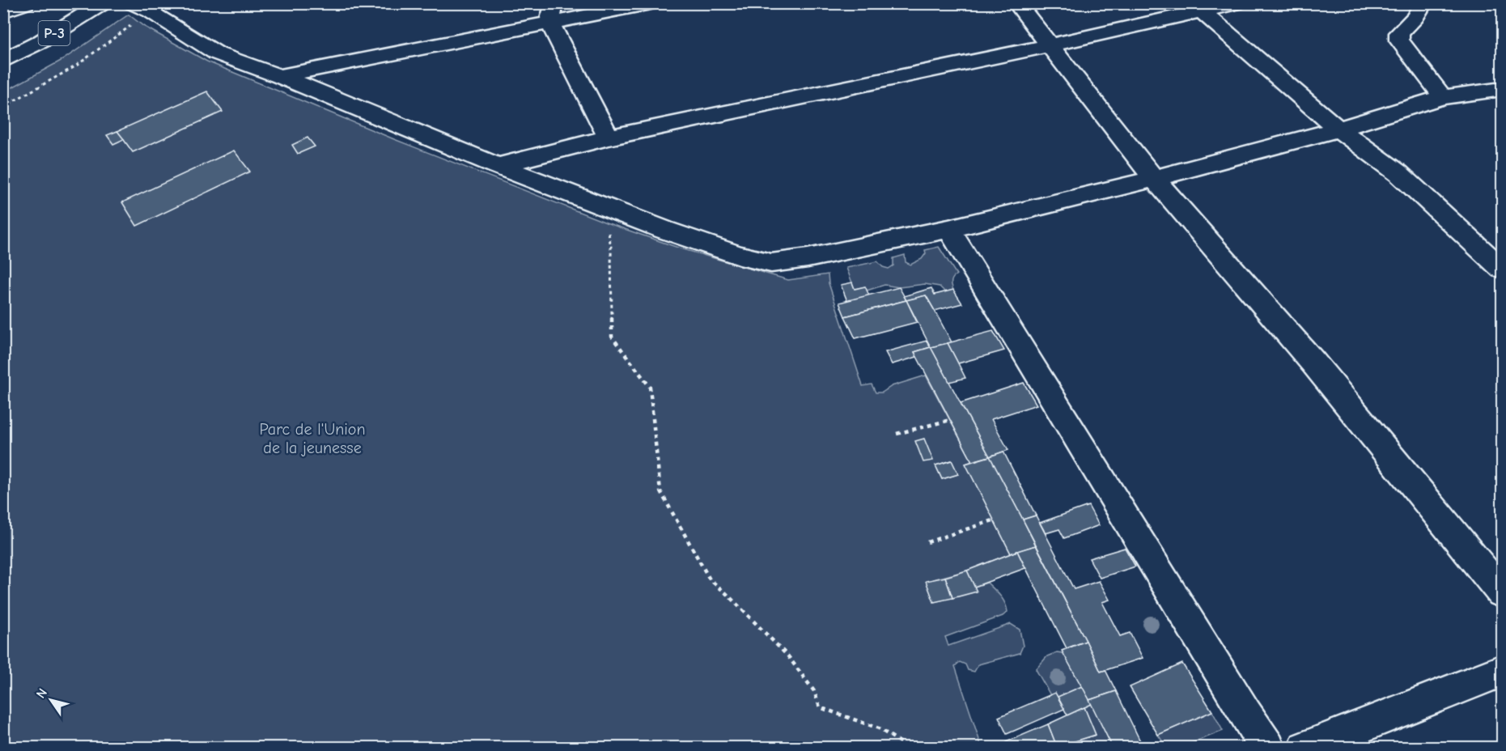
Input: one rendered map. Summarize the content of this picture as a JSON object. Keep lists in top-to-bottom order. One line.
{"streets":{"main road":["P-3"]},"parks":["Parc de l'Union de la jeunesse"],"north":"top left"}
